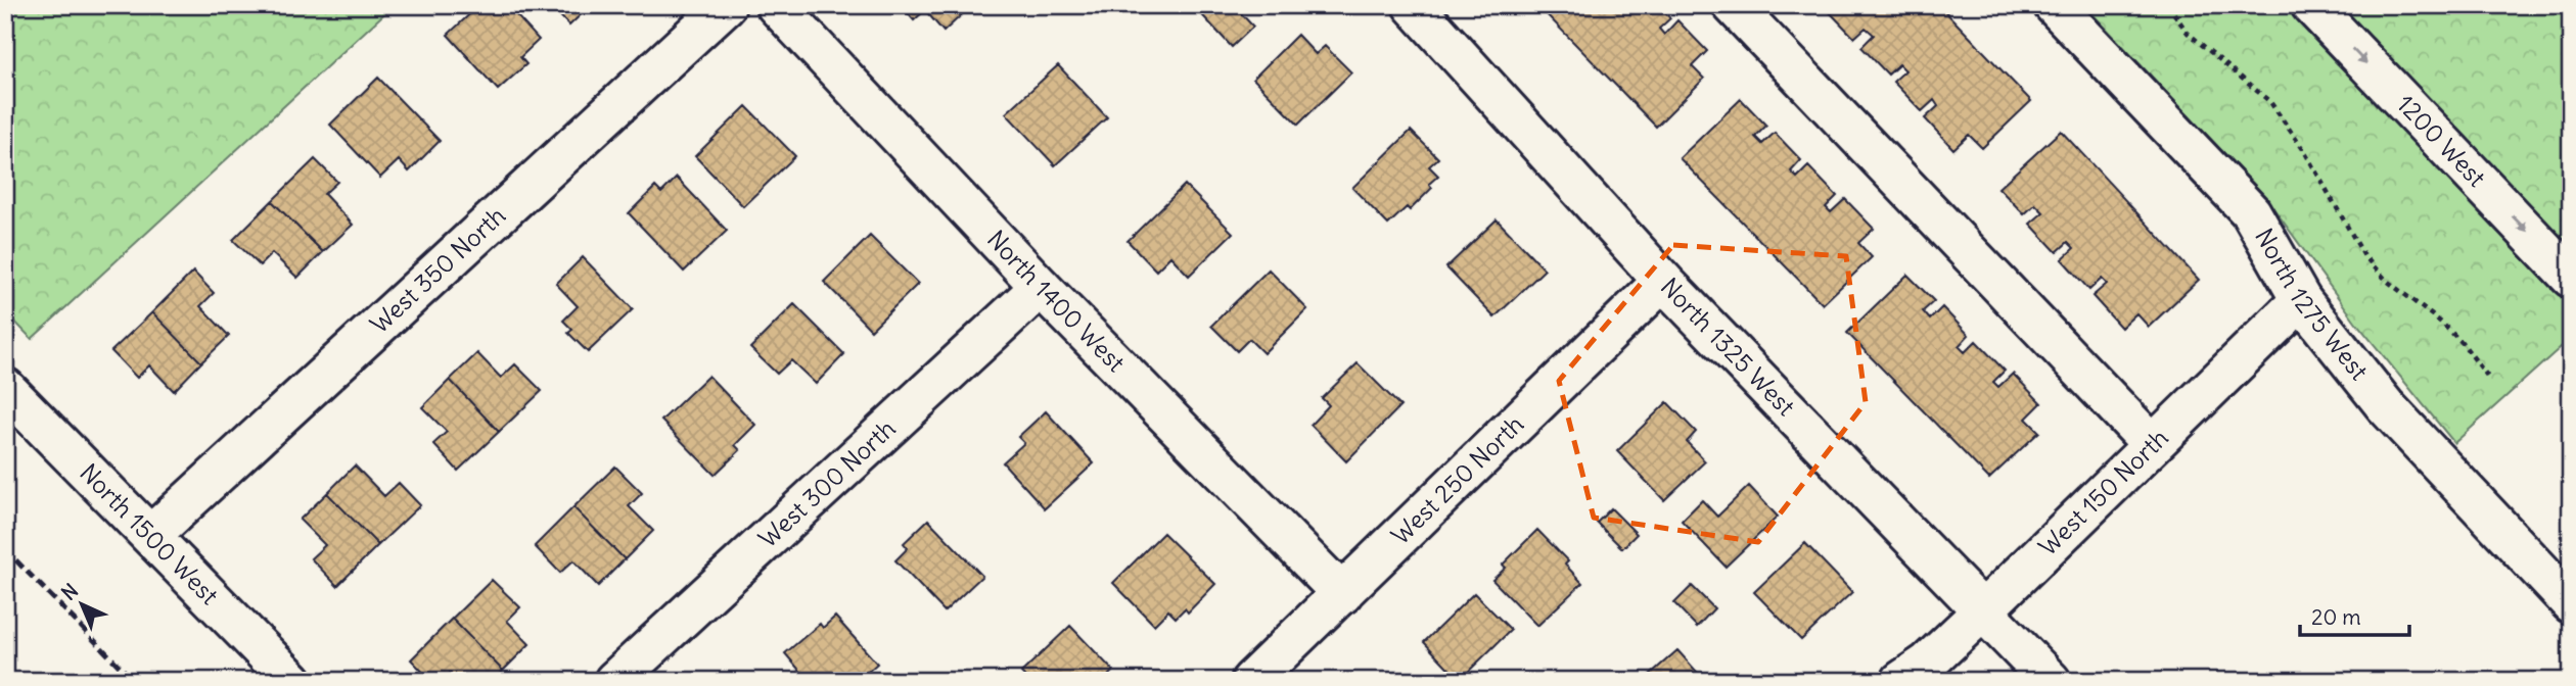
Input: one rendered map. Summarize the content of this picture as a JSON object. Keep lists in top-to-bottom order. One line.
{"streets":{"street":["1200 West","West 350 North","North 1400 West","North 1275 West","North 1325 West","West 250 North","West 300 North","West 150 North","North 1500 West"]},"crossings":[["West 350 North","North 1500 West"],["North 1400 West","West 250 North"],["North 1400 West","West 300 North"],["North 1275 West","West 150 North"],["North 1325 West","West 250 North"],["North 1325 West","West 150 North"]],"one_way":["1200 West"],"scale_bar":"20 m","north":"top left"}
